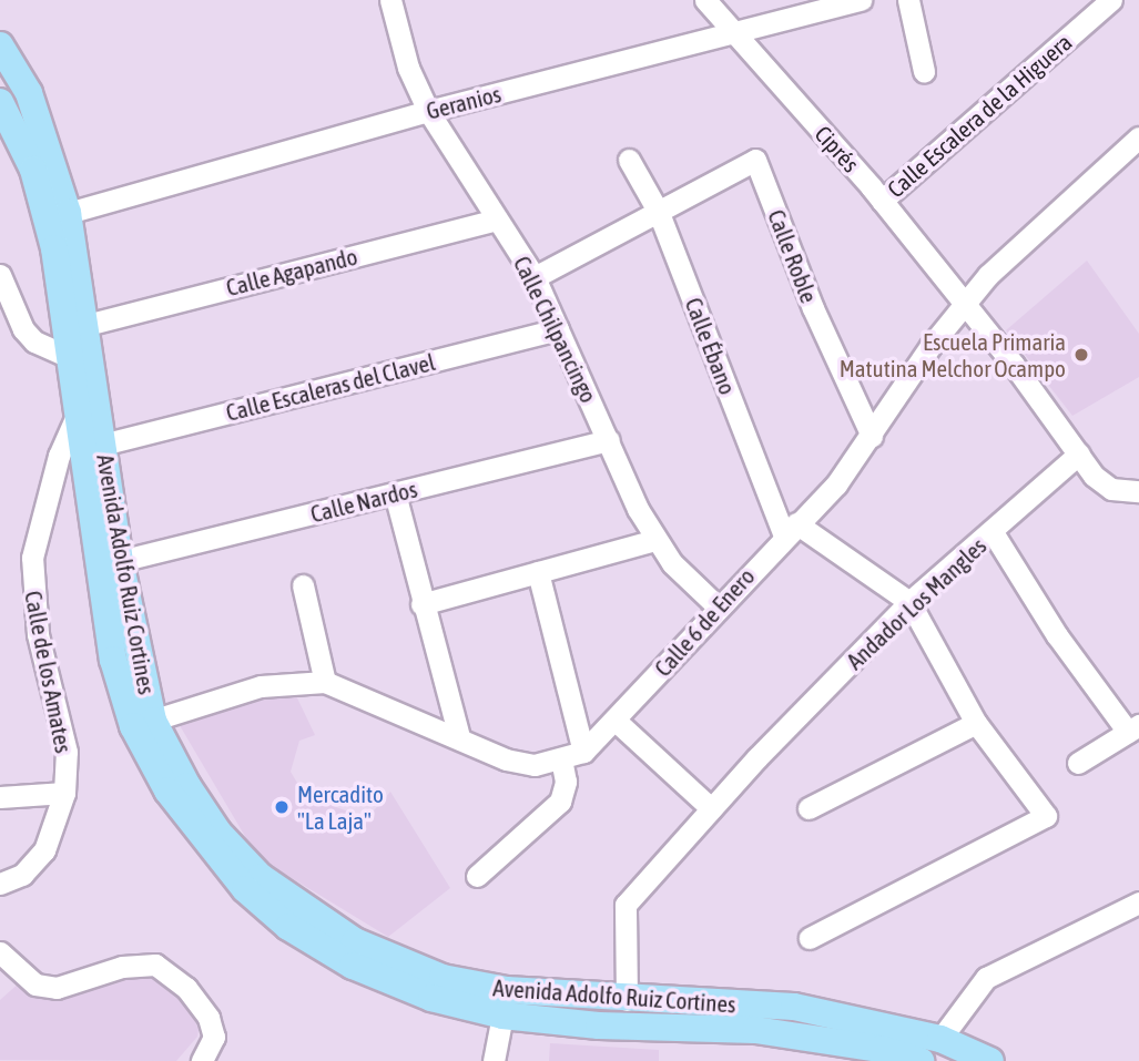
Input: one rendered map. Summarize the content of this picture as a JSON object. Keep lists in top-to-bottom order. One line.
{"streets":{"main road":["Avenida Adolfo Ruiz Cortines"],"street":["Geranios","Calle Escalera de la Higuera","Ciprés","Calle Roble","Calle Agapando","Calle Chilpancingo","Calle Ébano","Calle Escaleras del Clavel","Calle Nardos","Andador Los Mangles","Calle 6 de Enero","Calle de los Amates"]},"crossings":[["Geranios","Ciprés"],["Geranios","Calle Chilpancingo"],["Geranios","Avenida Adolfo Ruiz Cortines"],["Calle Escalera de la Higuera","Ciprés"],["Ciprés","Andador Los Mangles"],["Ciprés","Calle 6 de Enero"],["Calle Roble","Calle Ébano"],["Calle Roble","Calle 6 de Enero"],["Calle Agapando","Calle Chilpancingo"],["Calle Agapando","Avenida Adolfo Ruiz Cortines"],["Calle Chilpancingo","Calle Escaleras del Clavel"],["Calle Chilpancingo","Calle Nardos"],["Calle Chilpancingo","Calle 6 de Enero"],["Calle Ébano","Calle 6 de Enero"],["Calle Escaleras del Clavel","Avenida Adolfo Ruiz Cortines"],["Calle Nardos","Avenida Adolfo Ruiz Cortines"],["Avenida Adolfo Ruiz Cortines","Andador Los Mangles"],["Avenida Adolfo Ruiz Cortines","Calle 6 de Enero"],["Avenida Adolfo Ruiz Cortines","Calle de los Amates"]],"places":["Escuela Primaria Matutina Melchor Ocampo","Mercadito \"La Laja\""]}
